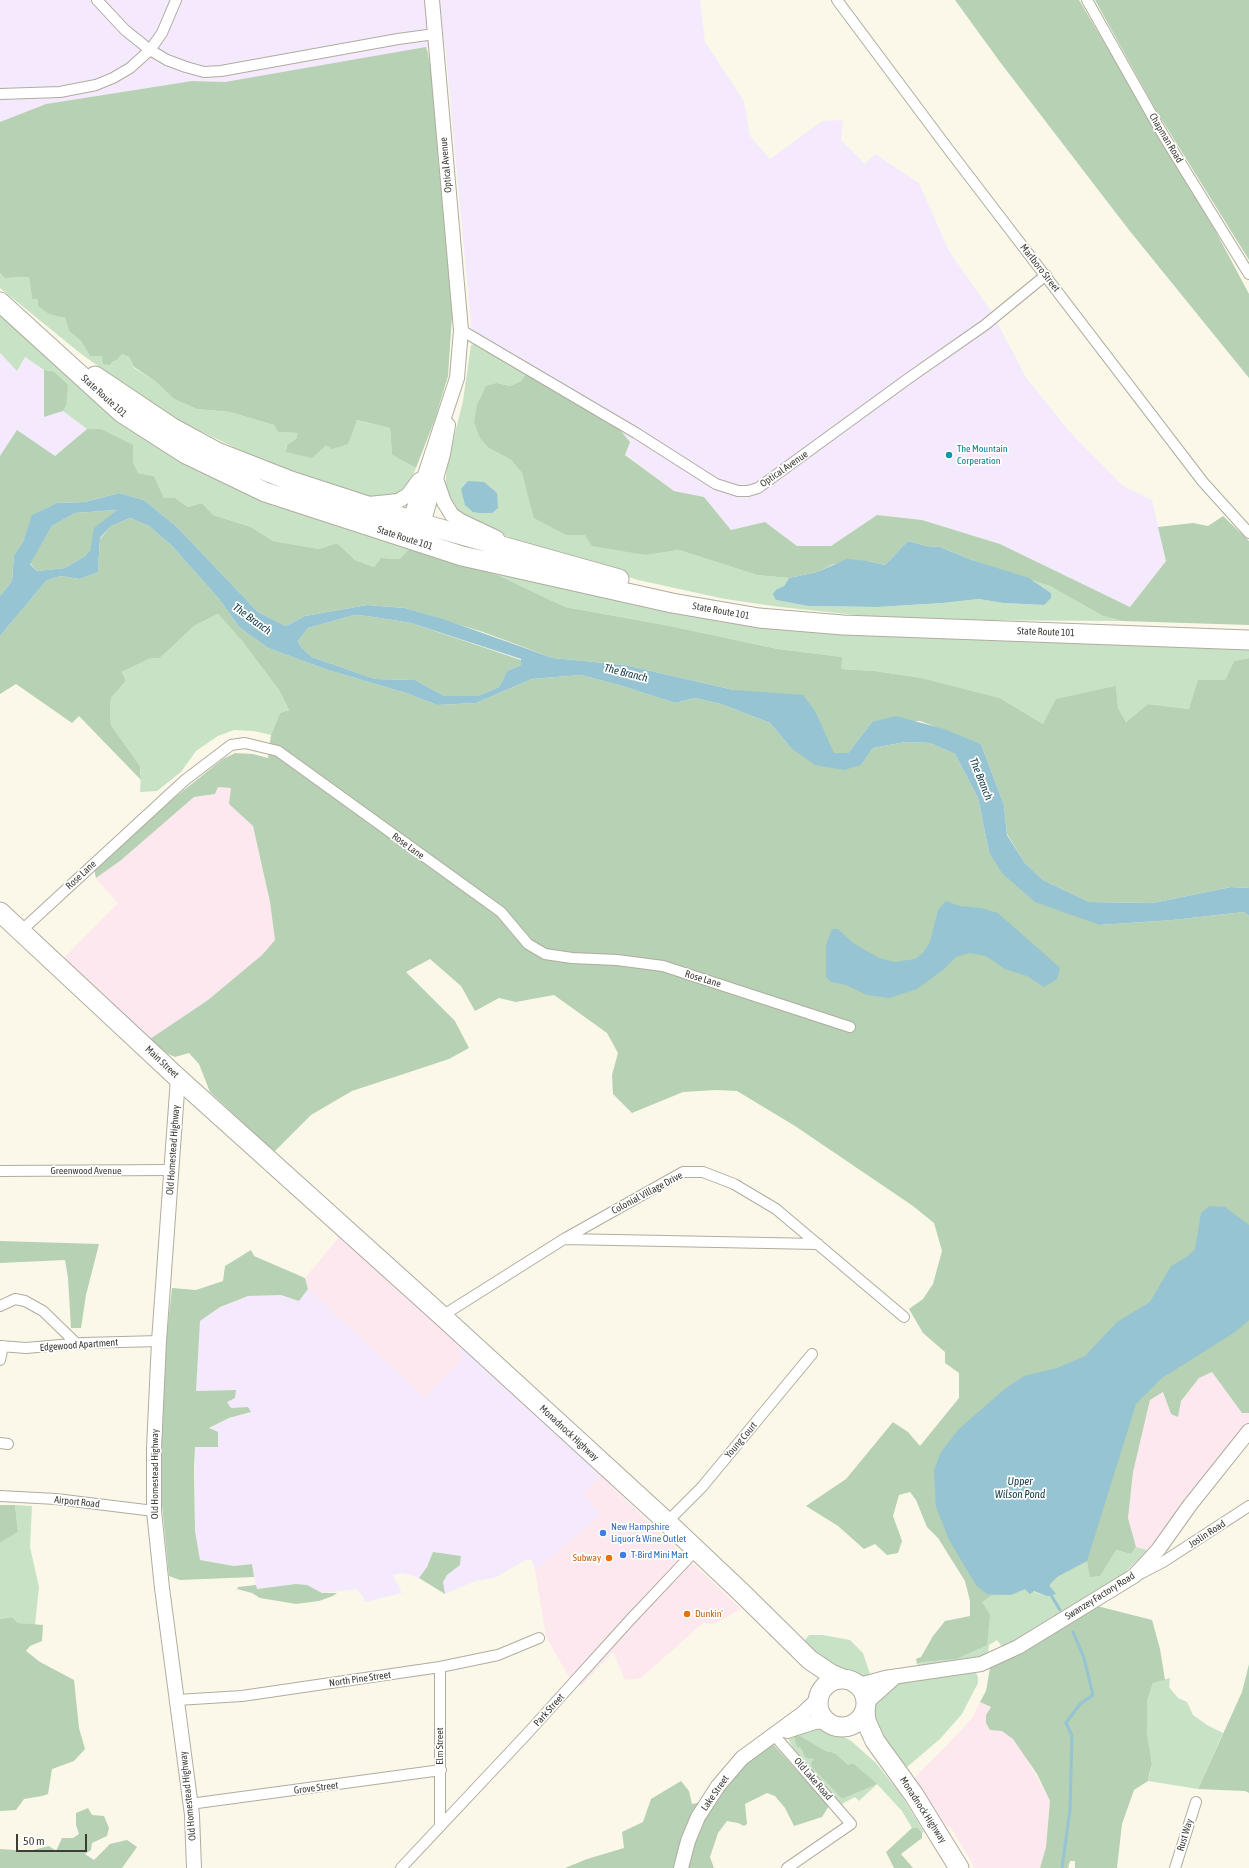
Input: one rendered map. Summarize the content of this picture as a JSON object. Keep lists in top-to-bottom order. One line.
{"streets":{"highway":["State Route 101","Main Street","Monadnock Highway"],"street":["Chapman Road","Optical Avenue","Marlboro Street","Rose Lane","Old Homestead Highway","Greenwood Avenue","Colonial Village Drive","Edgewood Apartment","Young Court","Airport Road","Joslin Road","Swanzey Factory Road","North Pine Street","Park Street","Elm Street","Old Lake Road","Grove Street","Lake Street","Rust Way"]},"crossings":[["Optical Avenue","Marlboro Street"],["Optical Avenue","State Route 101"],["Rose Lane","Main Street"],["Main Street","Old Homestead Highway"],["Main Street","Monadnock Highway"],["Old Homestead Highway","Greenwood Avenue"],["Old Homestead Highway","Edgewood Apartment"],["Old Homestead Highway","Airport Road"],["Old Homestead Highway","North Pine Street"],["Old Homestead Highway","Grove Street"],["Colonial Village Drive","Monadnock Highway"],["Monadnock Highway","Young Court"],["Monadnock Highway","Swanzey Factory Road"],["Monadnock Highway","Park Street"],["Monadnock Highway","Lake Street"],["Joslin Road","Swanzey Factory Road"],["Swanzey Factory Road","Lake Street"],["North Pine Street","Elm Street"],["Park Street","Elm Street"],["Elm Street","Grove Street"],["Old Lake Road","Lake Street"]],"water":["The Branch","Upper Wilson Pond"],"places":["The Mountain Corperation","New Hampshire Liquor & Wine Outlet","T-Bird Mini Mart","Subway","Dunkin'"],"scale_bar":"50 m"}
